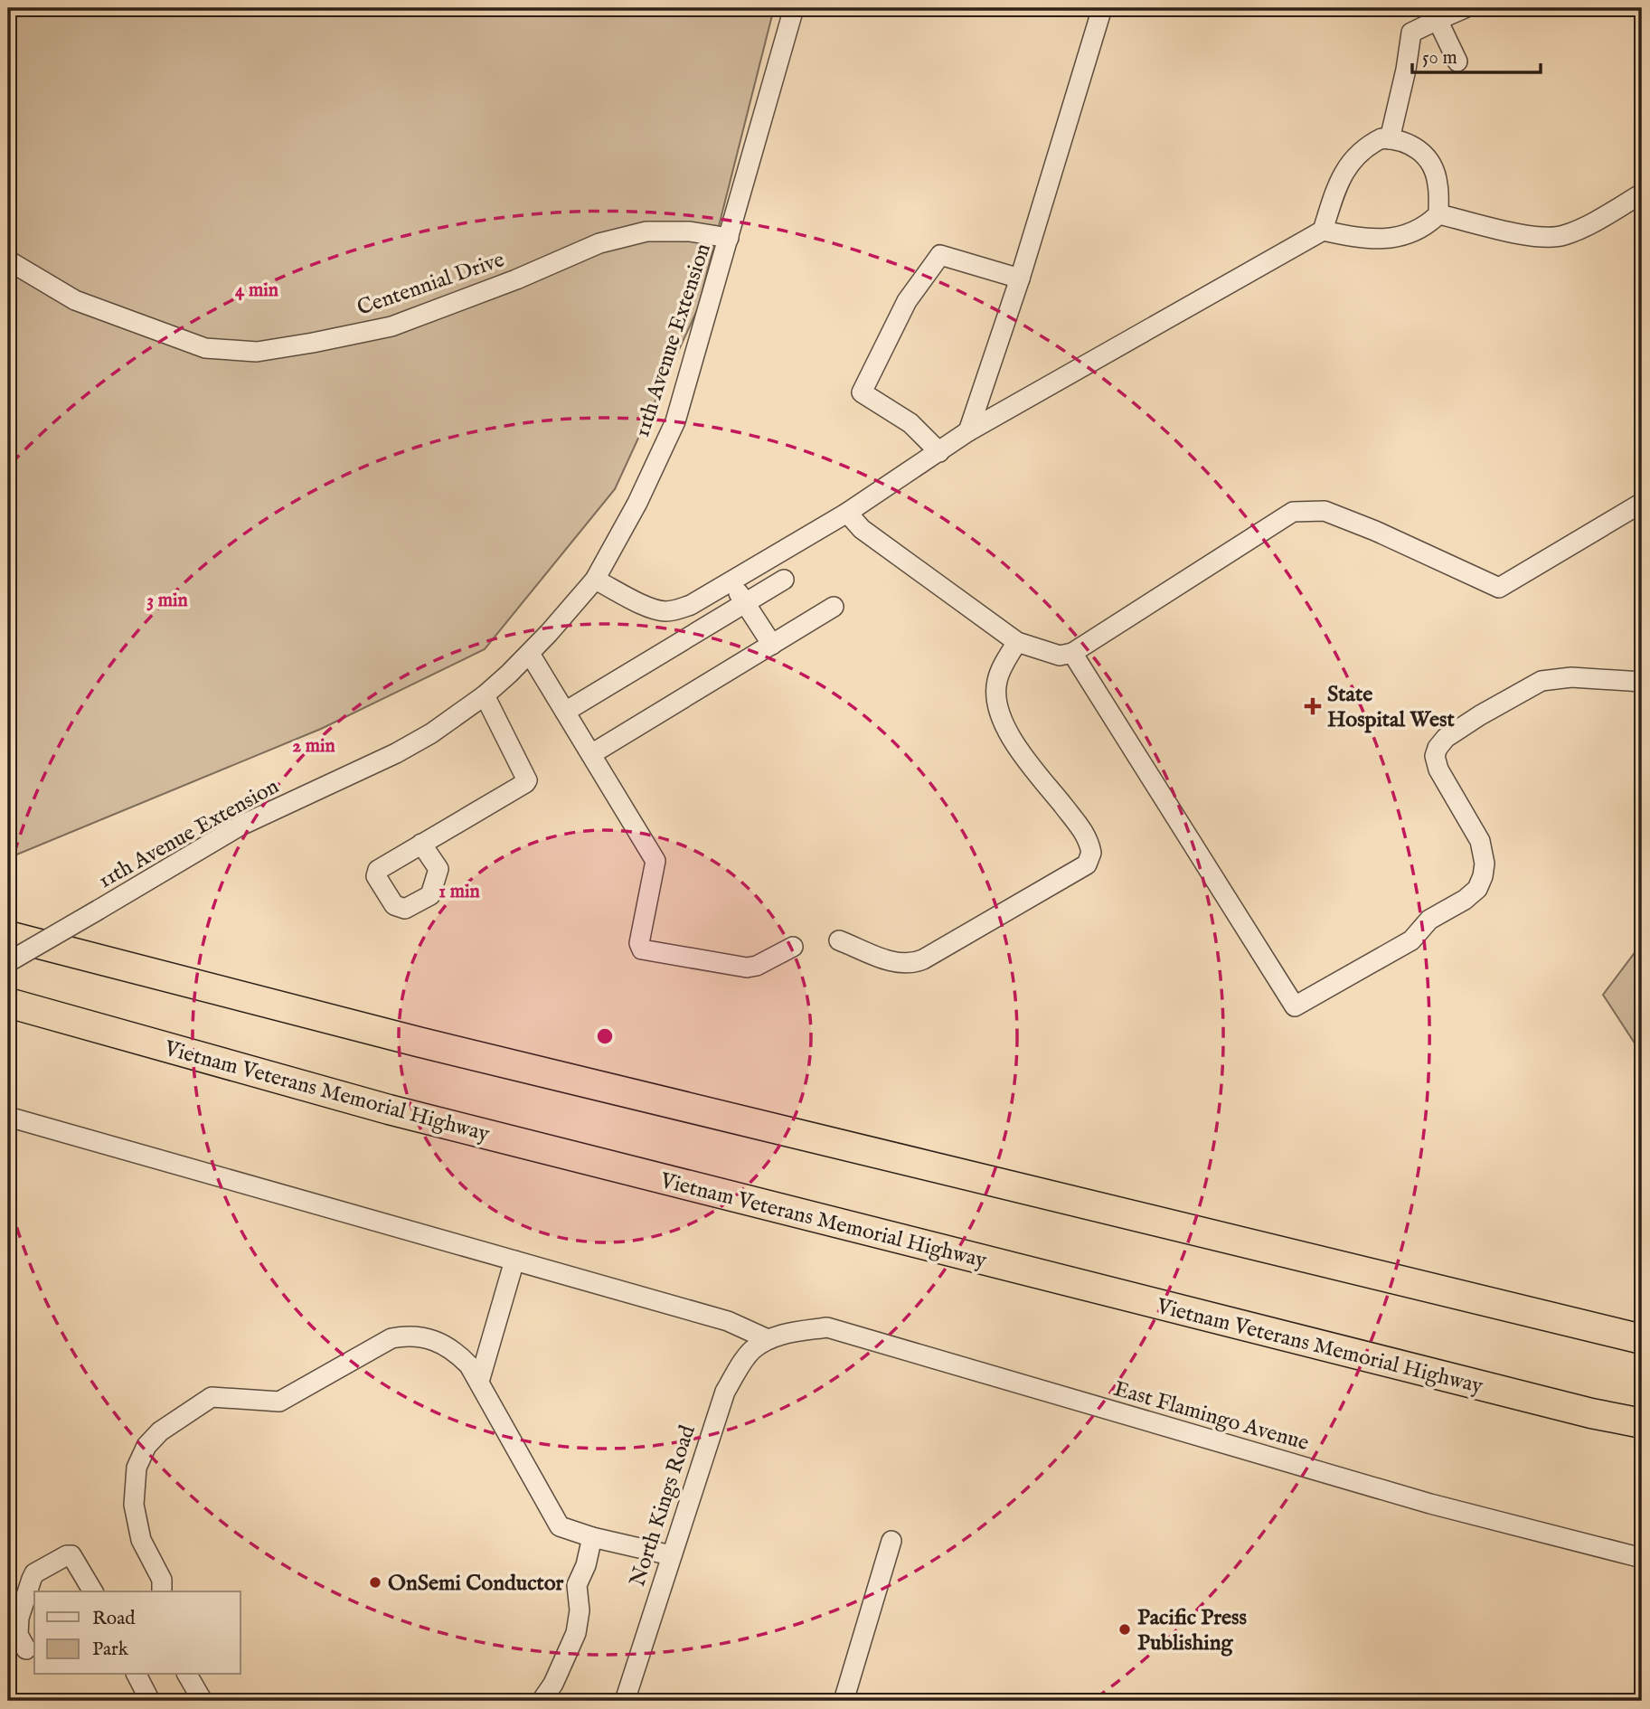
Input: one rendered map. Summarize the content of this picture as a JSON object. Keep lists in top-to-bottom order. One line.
{"streets":{"highway":["Vietnam Veterans Memorial Highway"],"street":["Centennial Drive","11th Avenue Extension","East Flamingo Avenue","North Kings Road"]},"crossings":[["Centennial Drive","11th Avenue Extension"],["East Flamingo Avenue","North Kings Road"]],"places":{"health":["State Hospital West"],"other":["OnSemi Conductor","Pacific Press Publishing"]},"legend":["Road","Park"],"scale_bar":"50 m","rings":["4 min","3 min","2 min","1 min"]}
